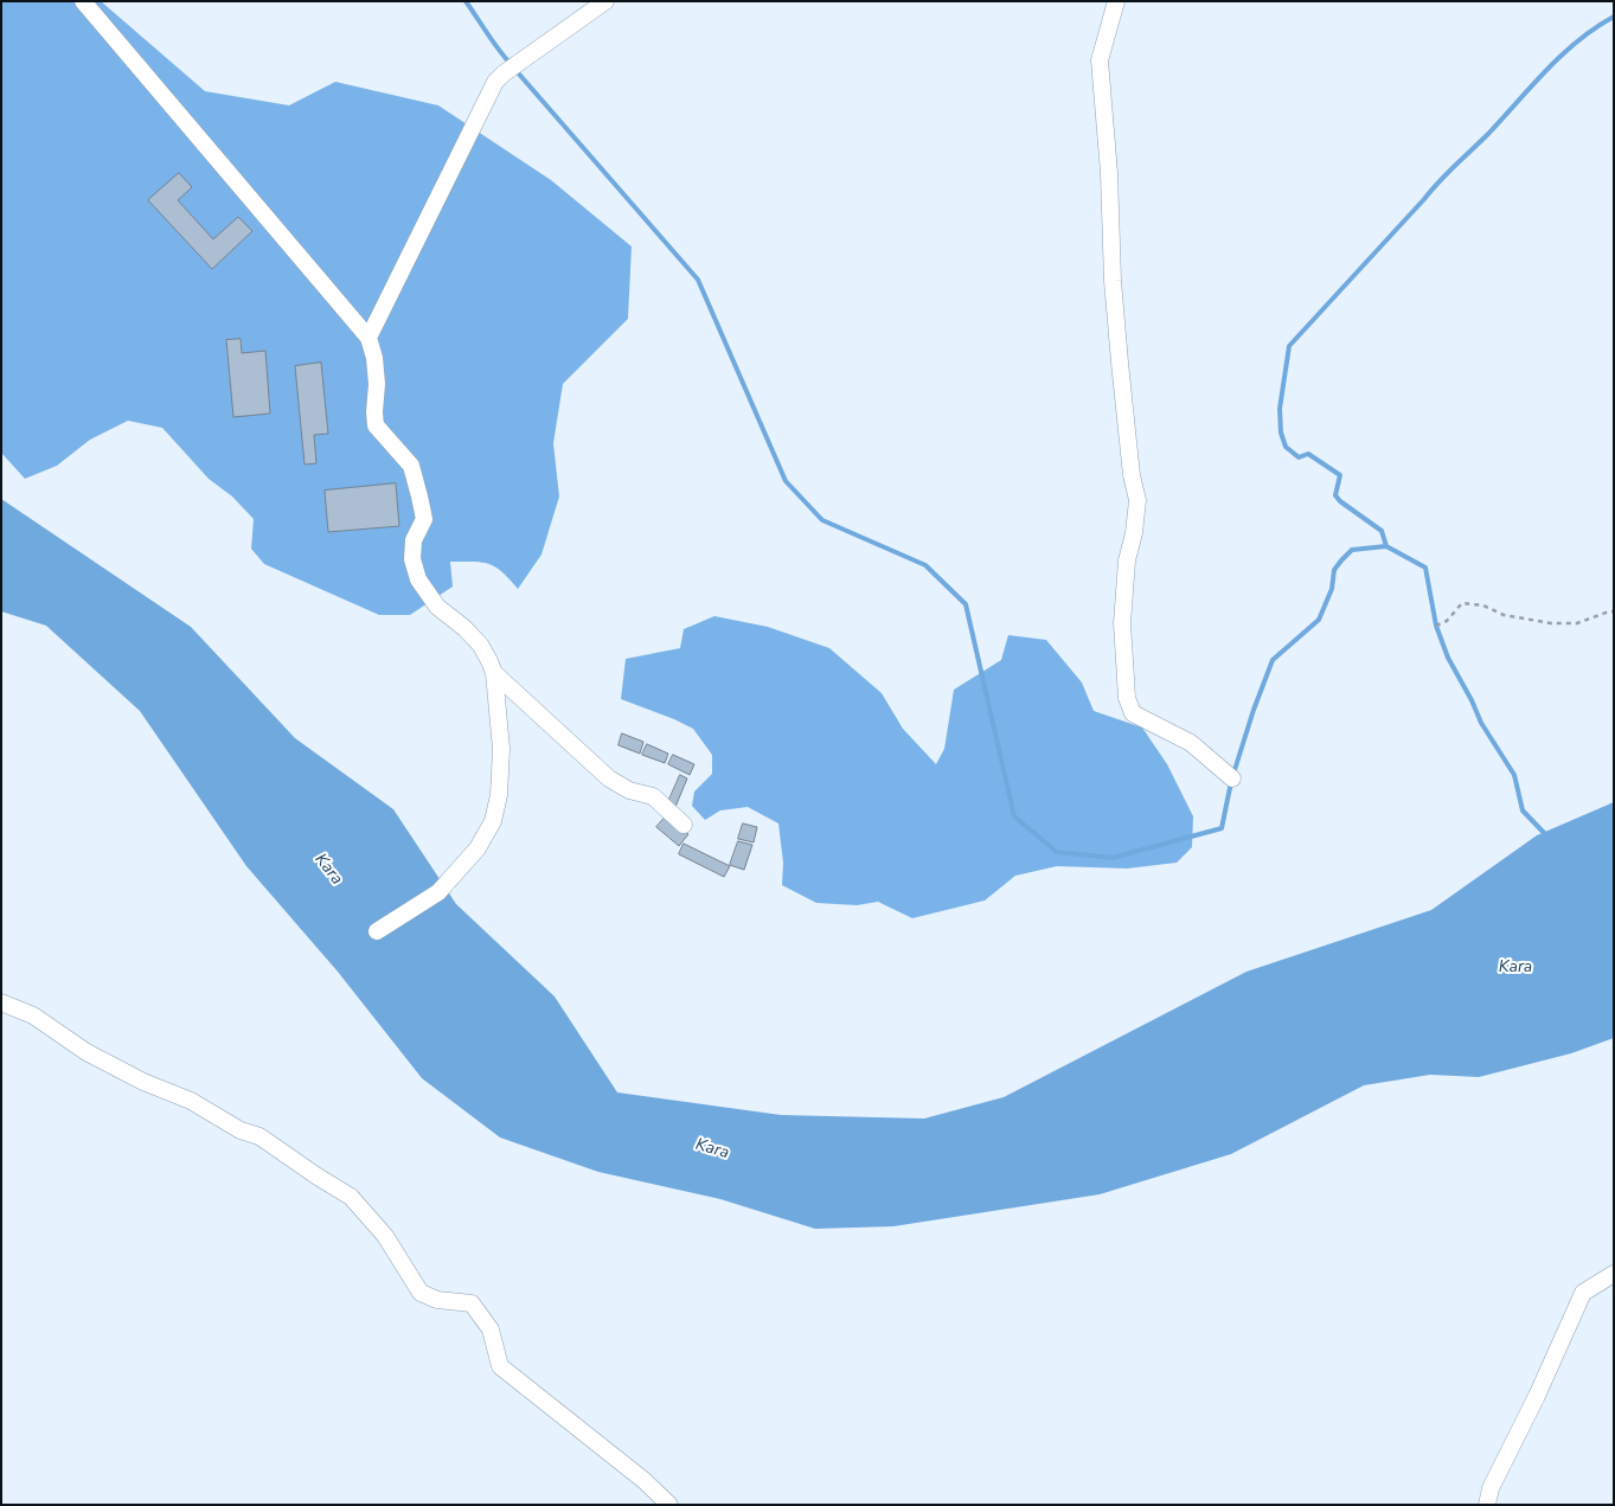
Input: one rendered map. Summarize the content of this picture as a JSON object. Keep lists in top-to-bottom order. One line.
{"water":["Kara"]}
